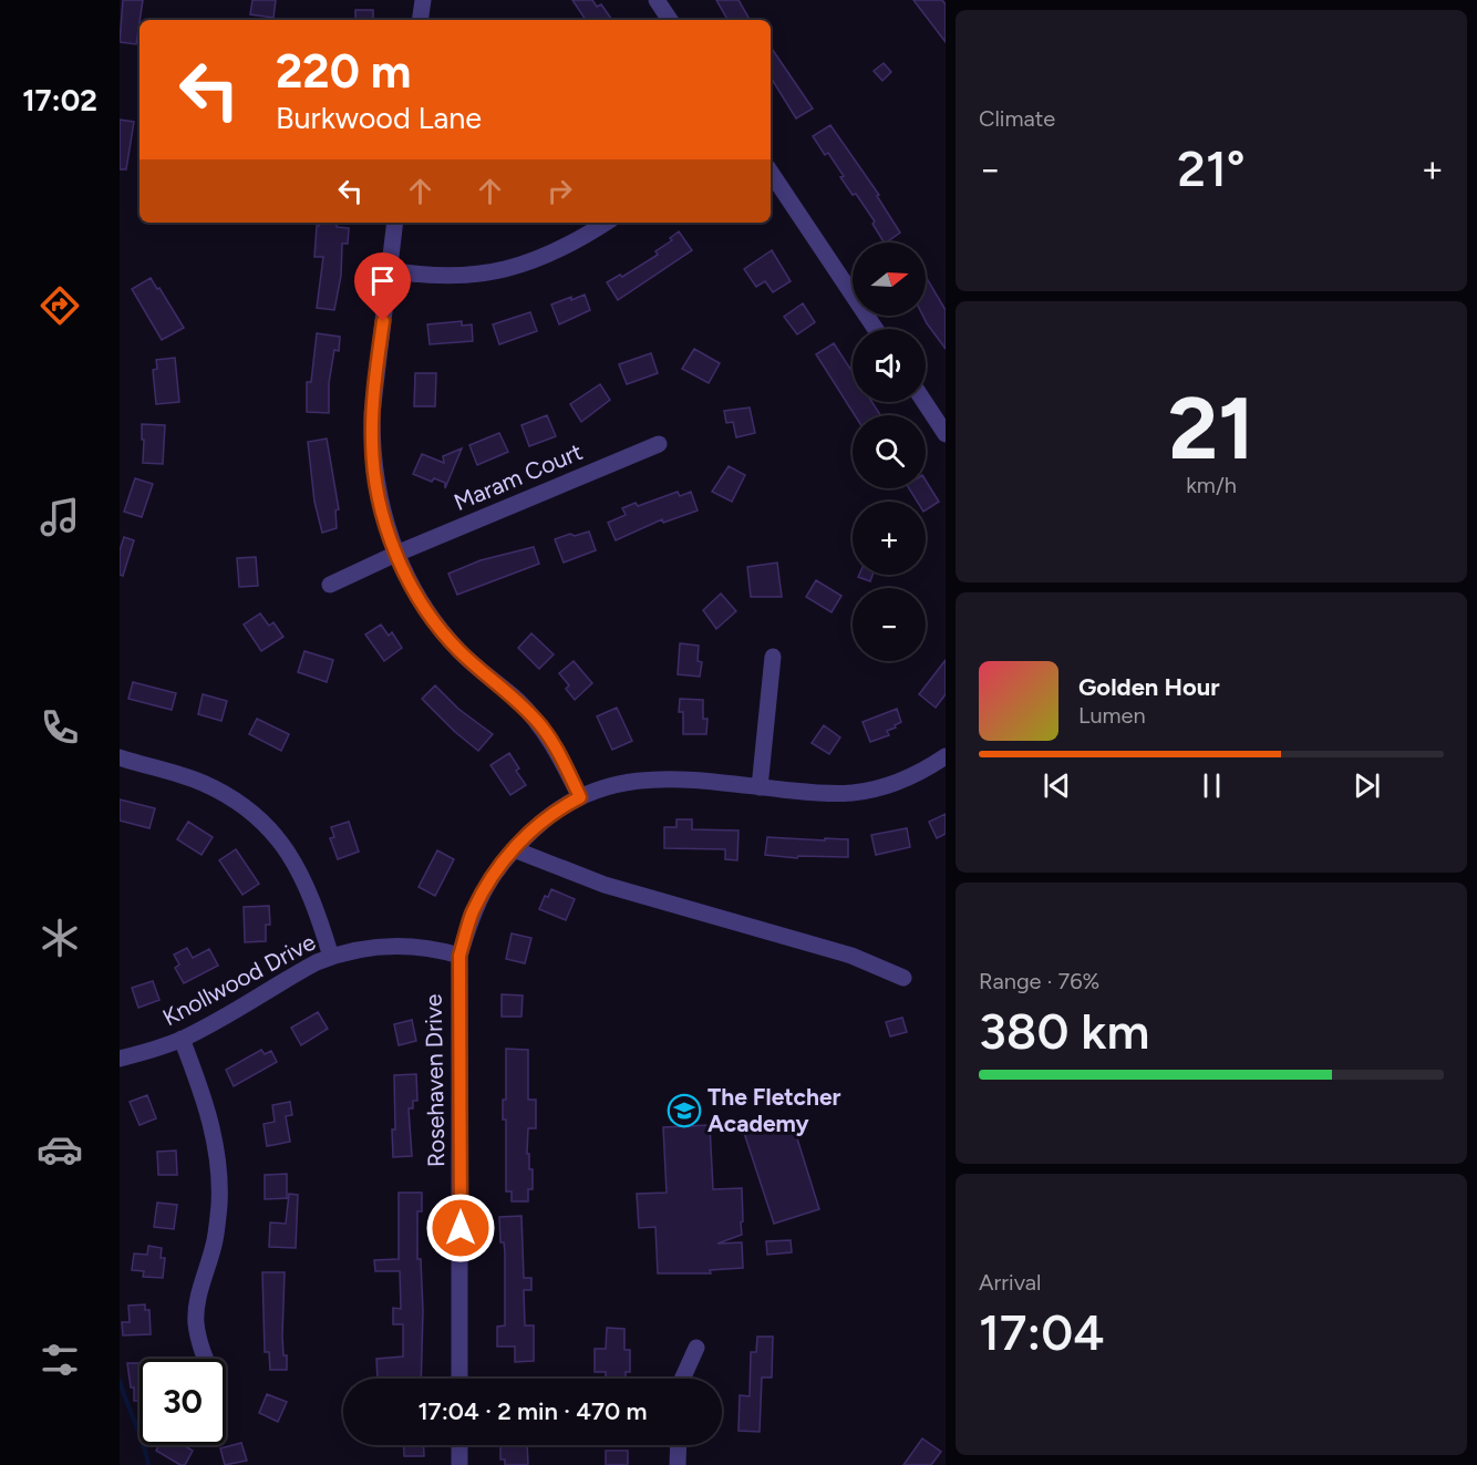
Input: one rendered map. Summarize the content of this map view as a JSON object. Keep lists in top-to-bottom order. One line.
{"streets":{"street":["Maram Court","Knollwood Drive","Rosehaven Drive"]},"crossings":[["Knollwood Drive","Rosehaven Drive"]],"places":{"school or university":["The Fletcher Academy"]},"north":"right","page":{"tabs":"17:02","tile":["Climate",["21","km/h"],["Range · 76%","380 km"],["Arrival","17:04"]],"turn":["220 m","Burkwood Lane"],"heat":["−","21°","+"],"map_buttons":["+","−"],"song":["Golden Hour","Lumen"],"limit":"30","trip":"17:04 · 2 min · 470 m"}}
